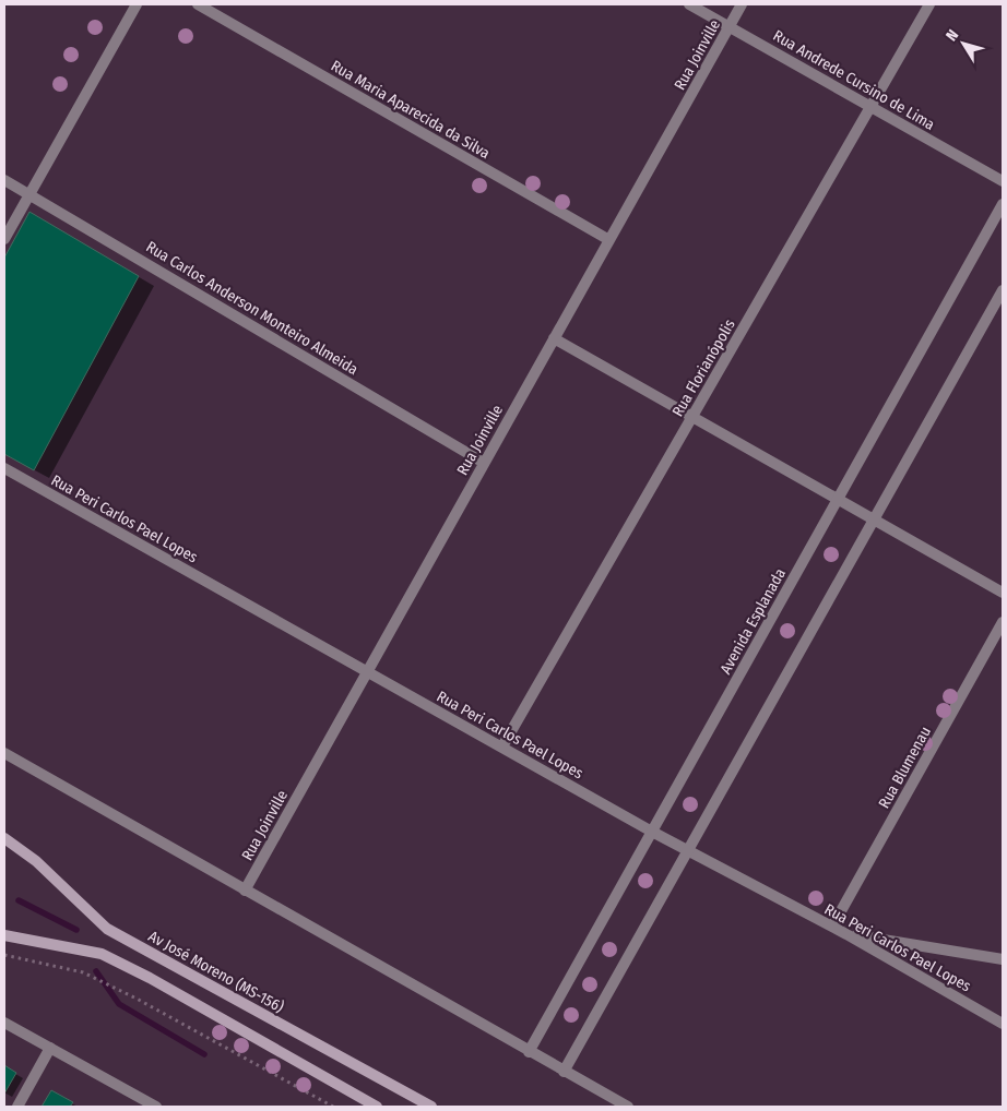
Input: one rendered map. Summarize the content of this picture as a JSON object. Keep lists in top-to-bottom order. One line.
{"streets":{"main road":["Av José Moreno (MS-156)"],"street":["Rua Joinville","Rua Andrede Cursino de Lima","Rua Maria Aparecida da Silva","Rua Carlos Anderson Monteiro Almeida","Rua Florianópolis","Rua Peri Carlos Pael Lopes","Avenida Esplanada","Rua Blumenau"]},"crossings":[["Rua Joinville","Rua Andrede Cursino de Lima"],["Rua Joinville","Rua Maria Aparecida da Silva"],["Rua Joinville","Rua Carlos Anderson Monteiro Almeida"],["Rua Joinville","Rua Peri Carlos Pael Lopes"],["Rua Andrede Cursino de Lima","Rua Florianópolis"],["Rua Florianópolis","Rua Peri Carlos Pael Lopes"],["Rua Peri Carlos Pael Lopes","Avenida Esplanada"],["Rua Peri Carlos Pael Lopes","Rua Blumenau"]],"north":"top left"}
